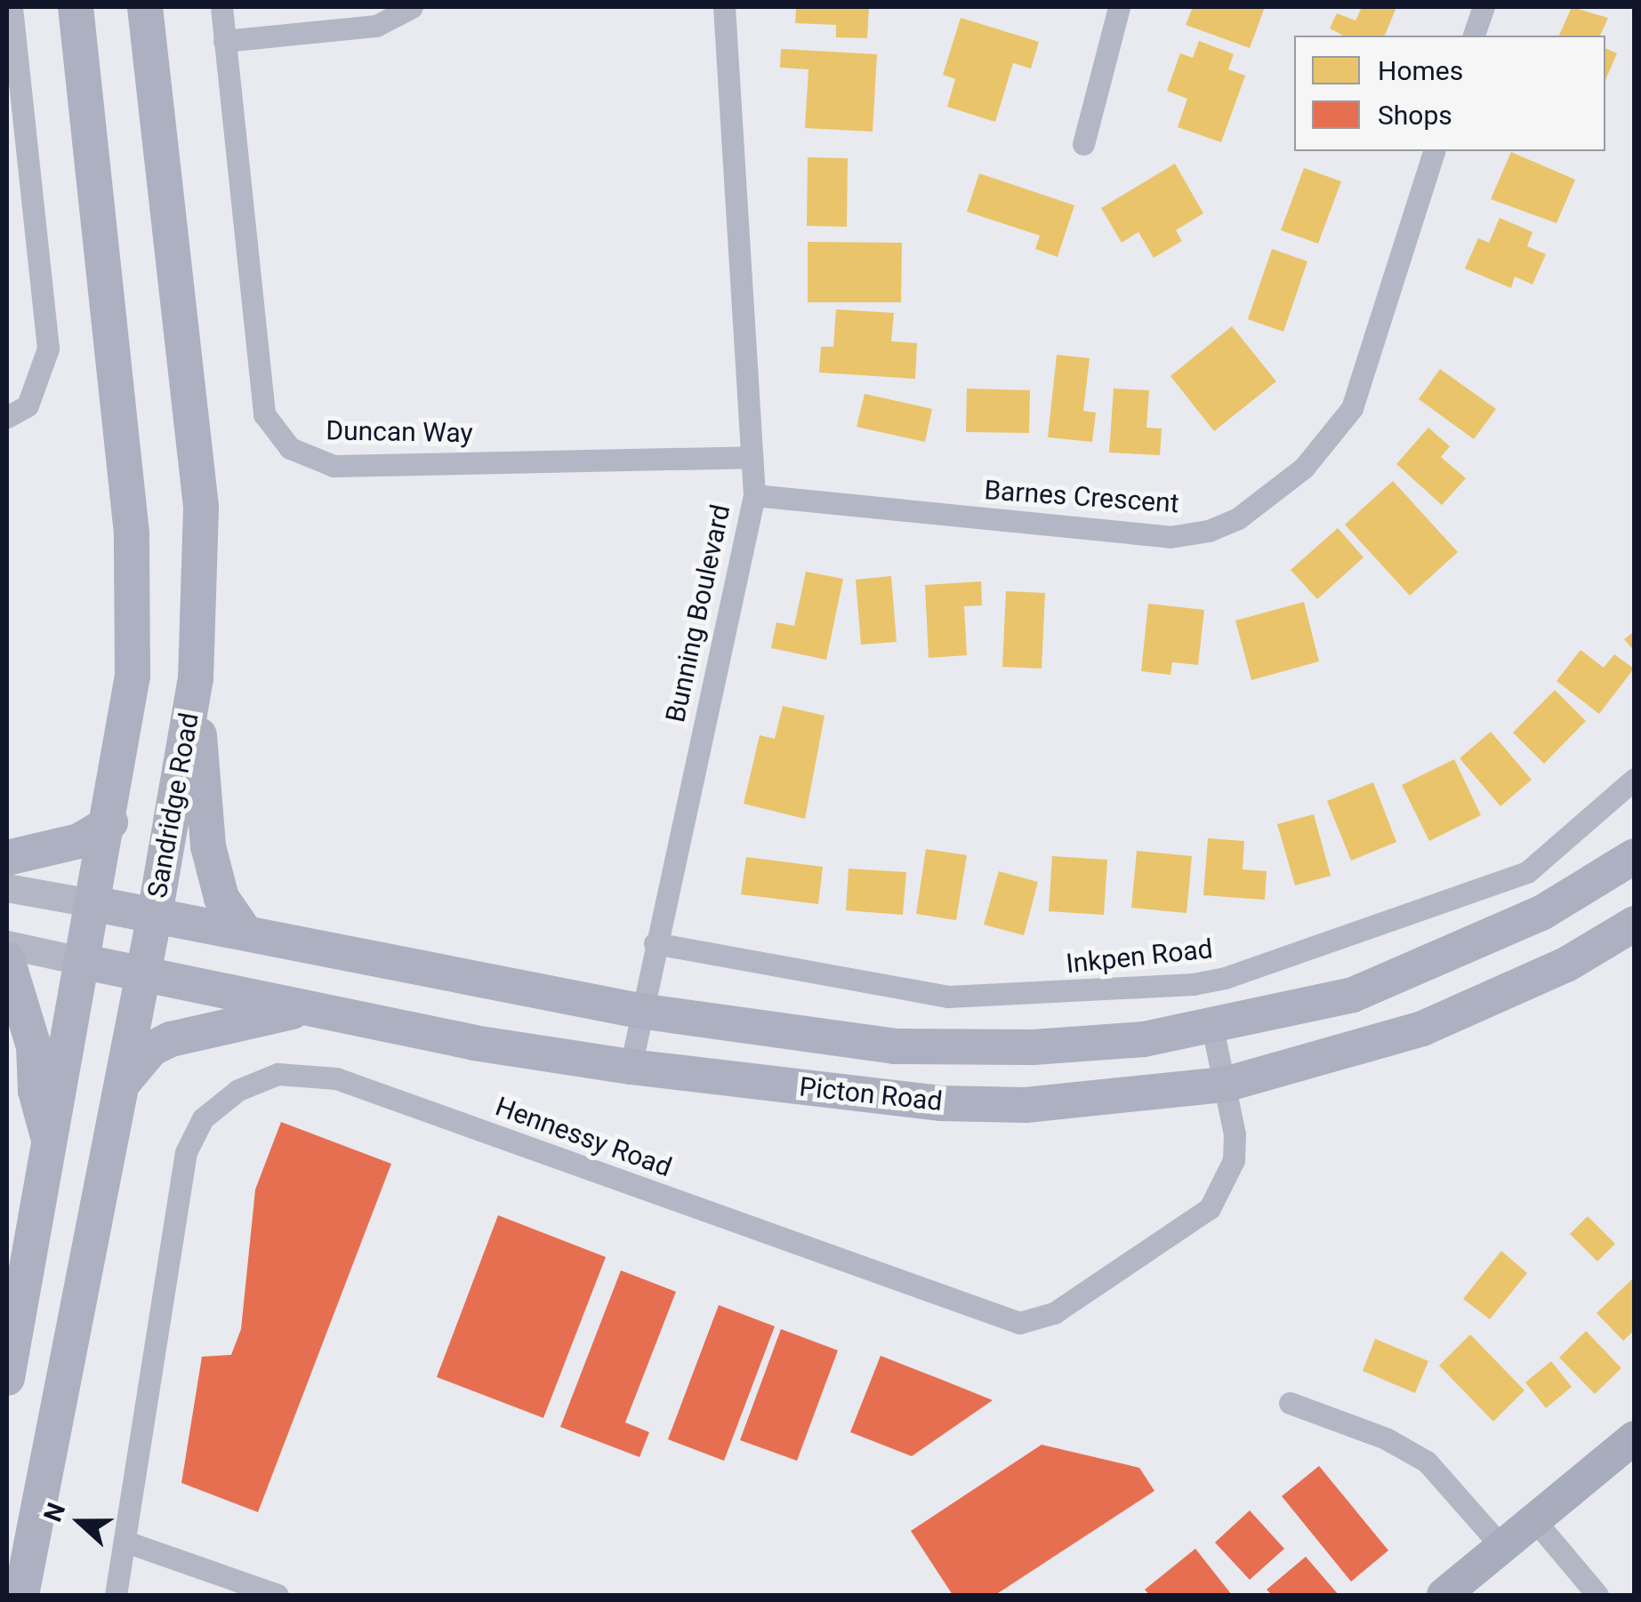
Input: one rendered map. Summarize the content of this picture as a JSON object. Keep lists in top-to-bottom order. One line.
{"streets":{"main road":["Sandridge Road","Picton Road"],"street":["Duncan Way","Barnes Crescent","Bunning Boulevard","Inkpen Road","Hennessy Road"]},"crossings":[["Duncan Way","Bunning Boulevard"],["Barnes Crescent","Bunning Boulevard"],["Bunning Boulevard","Inkpen Road"],["Bunning Boulevard","Picton Road"],["Sandridge Road","Picton Road"],["Picton Road","Hennessy Road"]],"legend":["Homes","Shops"],"north":"left"}
